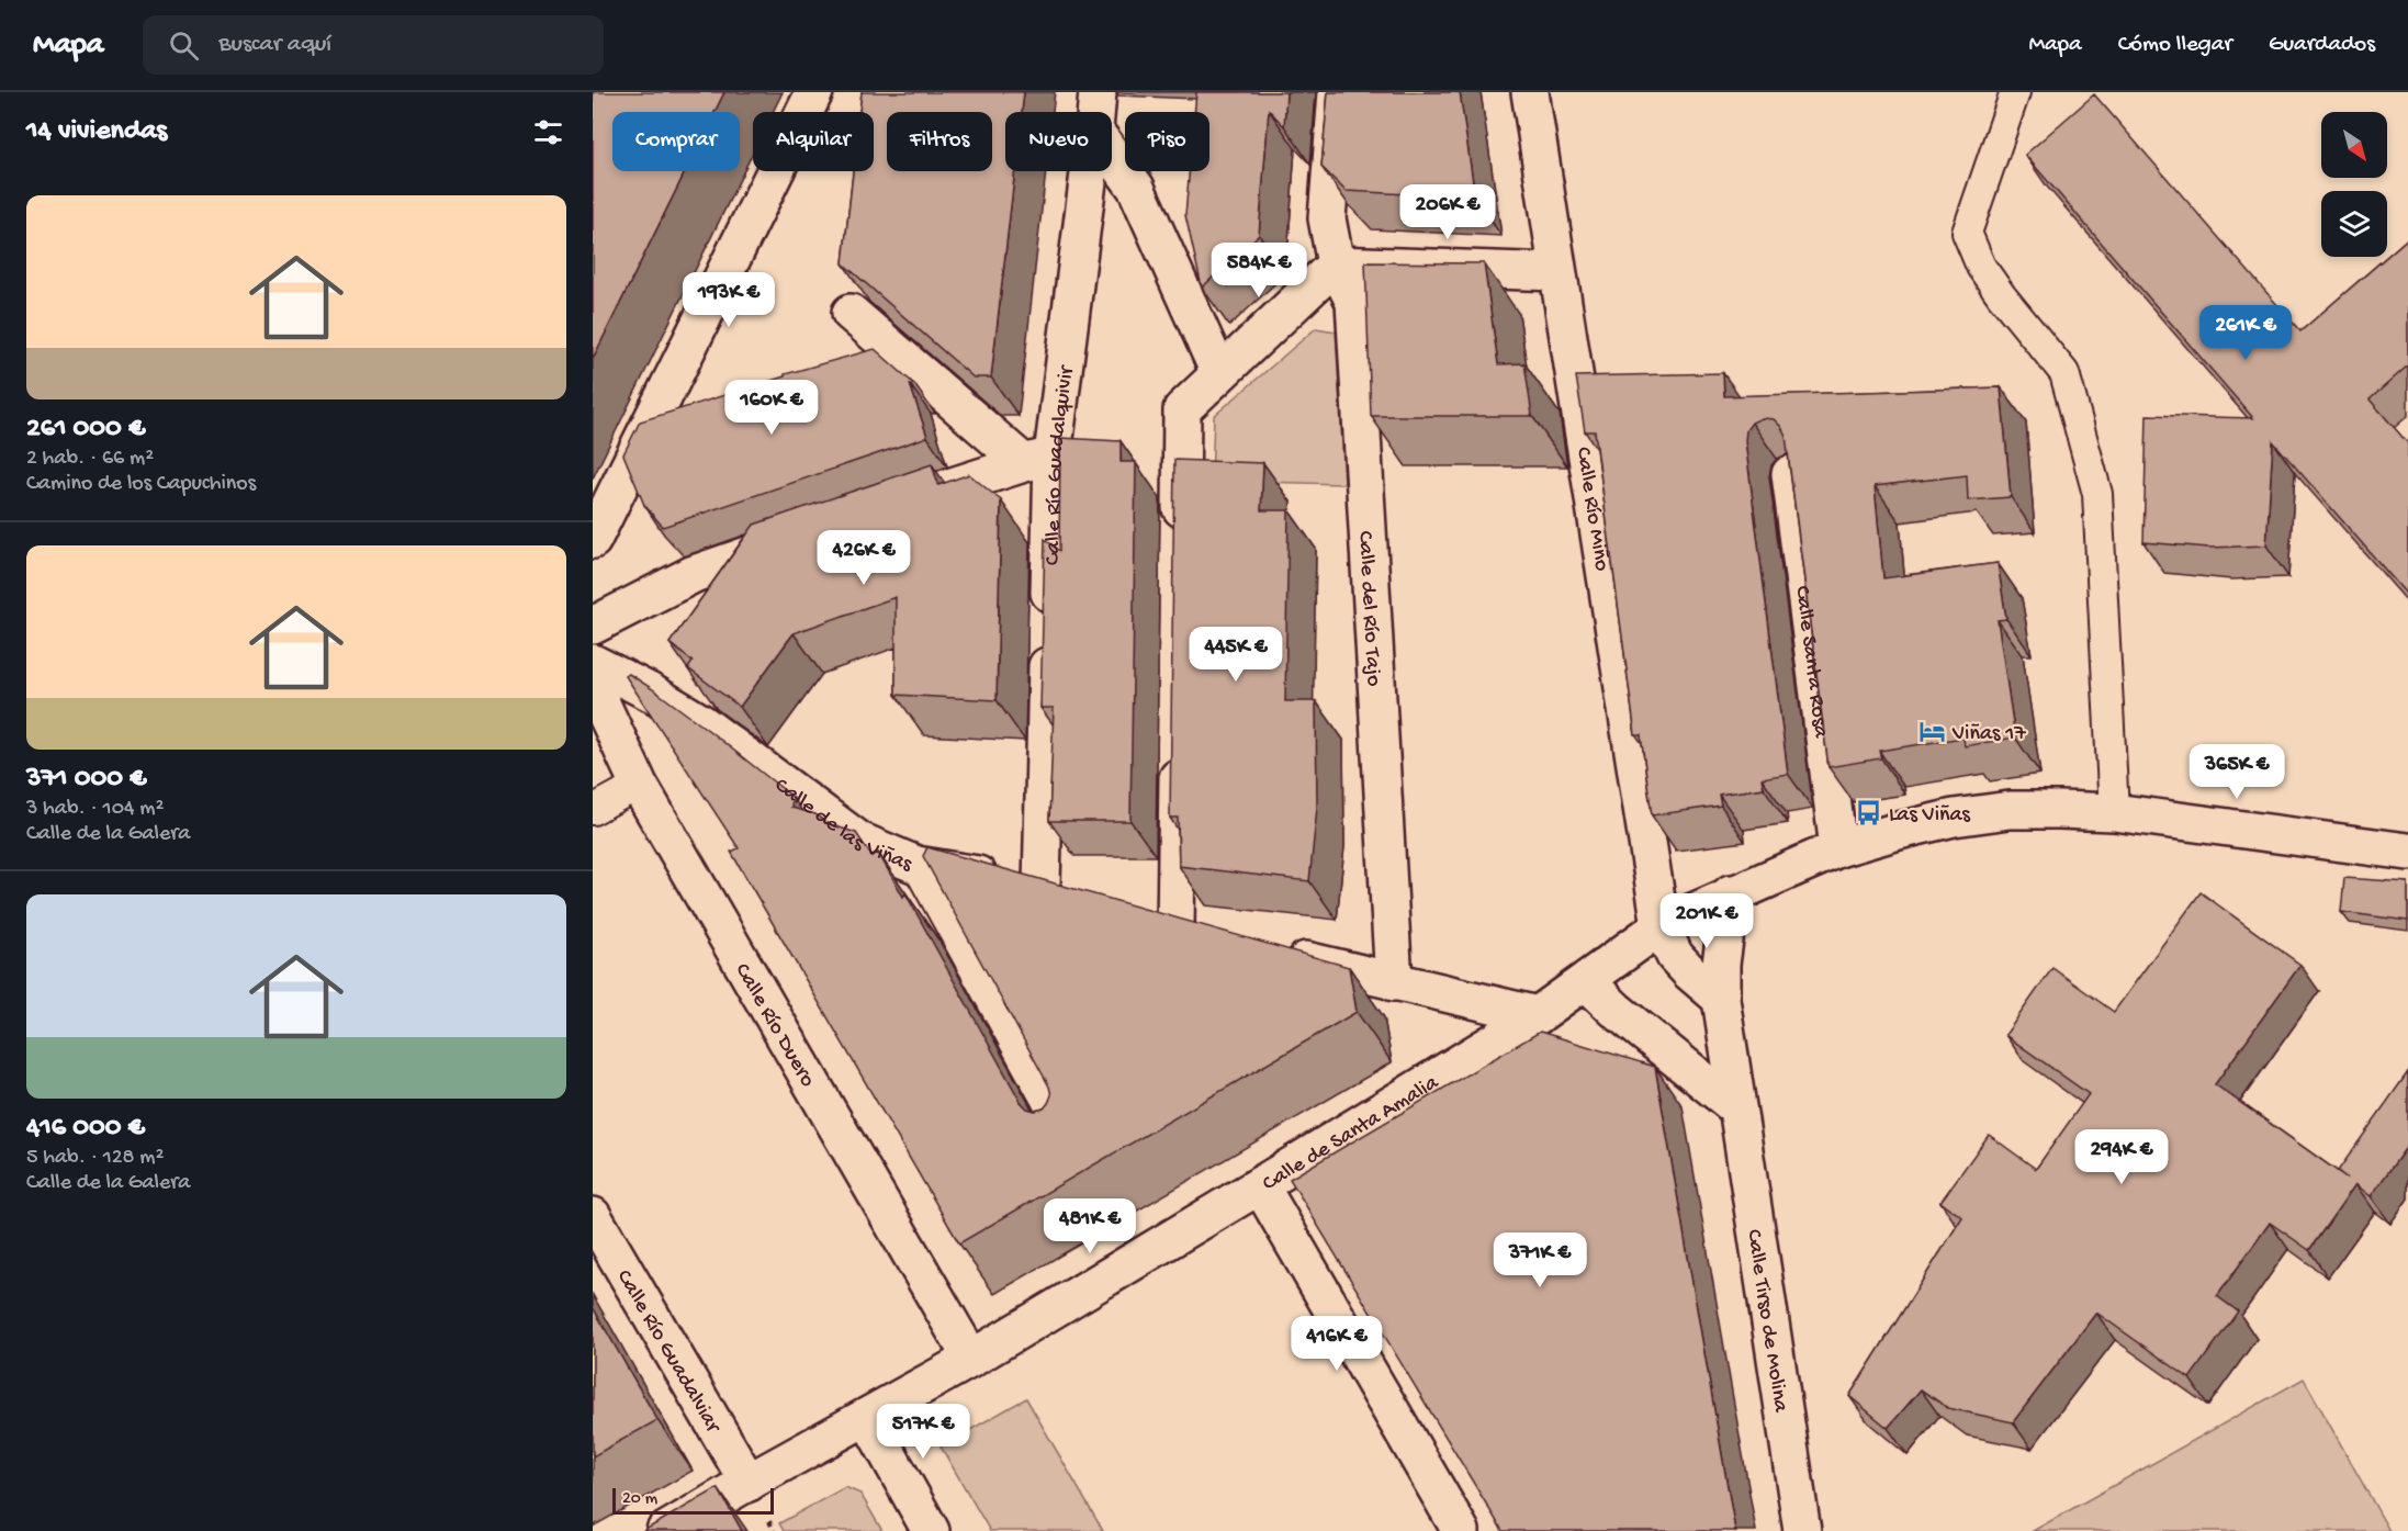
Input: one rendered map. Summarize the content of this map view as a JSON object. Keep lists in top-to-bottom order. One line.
{"streets":{"street":["Calle Río Guadalquivir","Calle Río Miño","Calle del Río Tajo","Calle Santa Rosa","Calle de las Viñas","Calle Río Duero","Calle de Santa Amalia","Calle Tirso de Molina","Calle Río Guadalviar"]},"crossings":[["Calle Río Guadalquivir","Calle de las Viñas"],["Calle Río Miño","Calle de Santa Amalia"],["Calle Santa Rosa","Calle de Santa Amalia"],["Calle Río Duero","Calle de Santa Amalia"],["Calle de Santa Amalia","Calle Tirso de Molina"],["Calle de Santa Amalia","Calle Río Guadalviar"]],"places":{"hotel":["Viñas 17"],"bus stop":["Las Viñas"]},"scale_bar":"20 m","north":"bottom right","page":{"header":"Mapa","search":"Buscar aquí","nav":["Mapa","Cómo llegar","Guardados"],"heading":"14 viviendas","chip":["Comprar","Alquilar","Filtros","Nuevo","Piso"],"list":[{"name":"261 000 €","note":"2 hab. · 66 m² · Camino de los Capuchinos"},{"name":"371 000 €","note":"3 hab. · 104 m² · Calle de la Galera"},{"name":"416 000 €","note":"5 hab. · 128 m² · Calle de la Galera"}],"price":["206K €","584K €","193K €","261K €","160K €","426K €","445K €","365K €","201K €","294K €","481K €","371K €","416K €","517K €"],"scale":"20 m"}}
